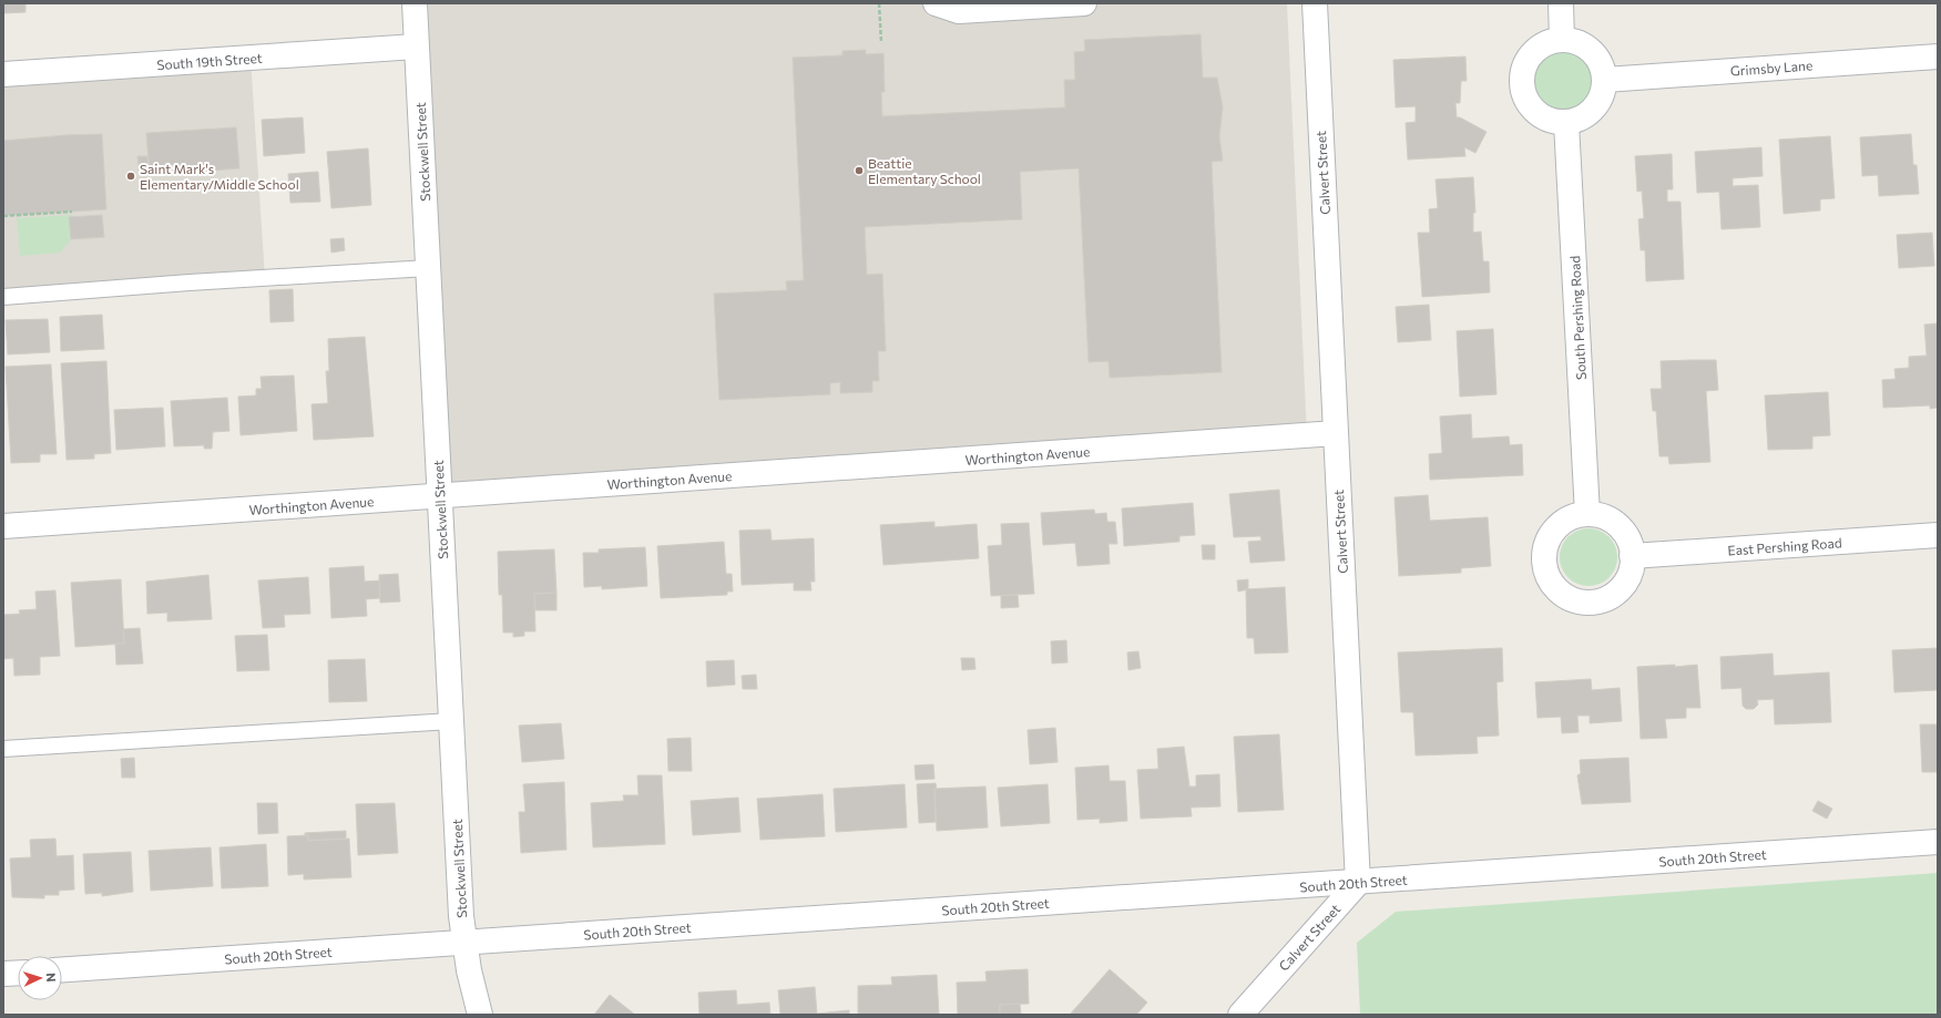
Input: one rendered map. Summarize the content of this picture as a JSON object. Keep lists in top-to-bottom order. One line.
{"streets":{"street":["South 19th Street","Grimsby Lane","Stockwell Street","Calvert Street","South Pershing Road","Worthington Avenue","East Pershing Road","South 20th Street"]},"crossings":[["South 19th Street","Stockwell Street"],["Grimsby Lane","South Pershing Road"],["Stockwell Street","Worthington Avenue"],["Stockwell Street","South 20th Street"],["Calvert Street","Worthington Avenue"],["Calvert Street","South 20th Street"],["South Pershing Road","East Pershing Road"]],"places":["Beattie Elementary School","Saint Mark's Elementary/Middle School"],"north":"right"}
